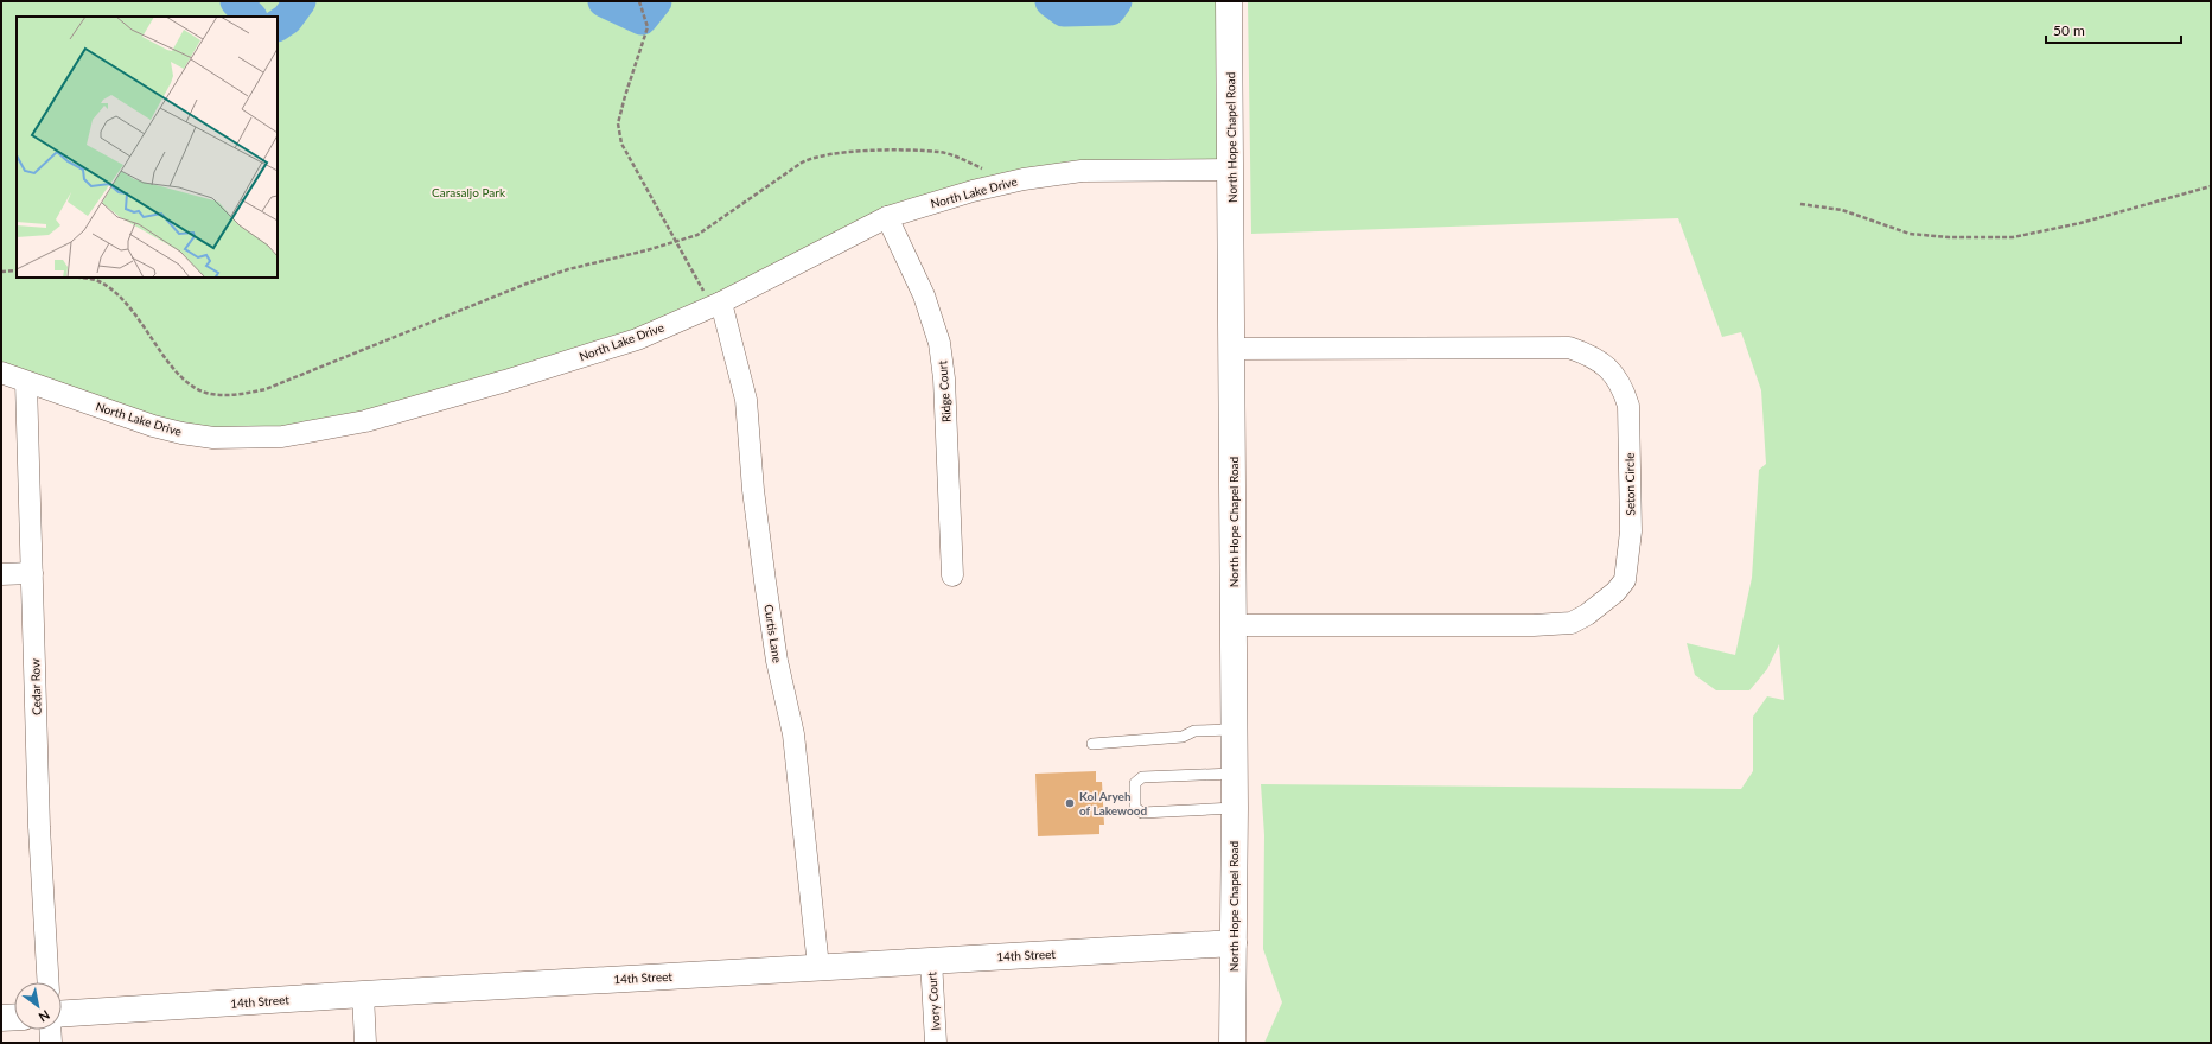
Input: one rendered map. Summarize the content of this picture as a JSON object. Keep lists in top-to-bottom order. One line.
{"streets":{"street":["North Hope Chapel Road","North Lake Drive","Ridge Court","Seton Circle","Curtis Lane","Cedar Row","14th Street","Ivory Court"]},"crossings":[["North Hope Chapel Road","North Lake Drive"],["North Hope Chapel Road","Seton Circle"],["North Hope Chapel Road","14th Street"],["North Lake Drive","Ridge Court"],["North Lake Drive","Curtis Lane"],["North Lake Drive","Cedar Row"],["Curtis Lane","14th Street"],["14th Street","Ivory Court"]],"parks":["Carasaljo Park"],"places":["Kol Aryeh of Lakewood"],"scale_bar":"50 m","north":"bottom right"}
